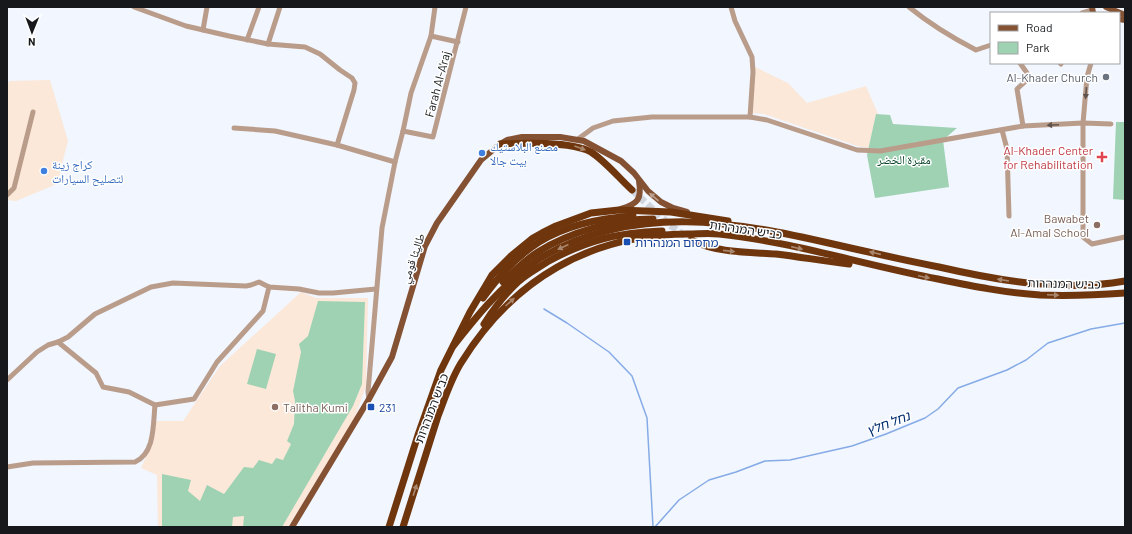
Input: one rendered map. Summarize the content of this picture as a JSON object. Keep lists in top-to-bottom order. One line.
{"streets":{"highway":["כביש המנהרות"],"main road":["طاليثا قومي"],"street":["Farah Al-A'raj"]},"water":["נחל חלץ"],"parks":["مقبرة الخضر"],"places":{"other":["Al-Khader Church","مصنع البلاستيك بيت جالا","كراج زينة لتصليح السيارات","Bawabet Al-Amal School","Talitha Kumi"],"health":["Al-Khader Center for Rehabilitation"],"transit":["מחסום המנהרות","231"]},"legend":["Road","Park"],"north":"bottom"}
